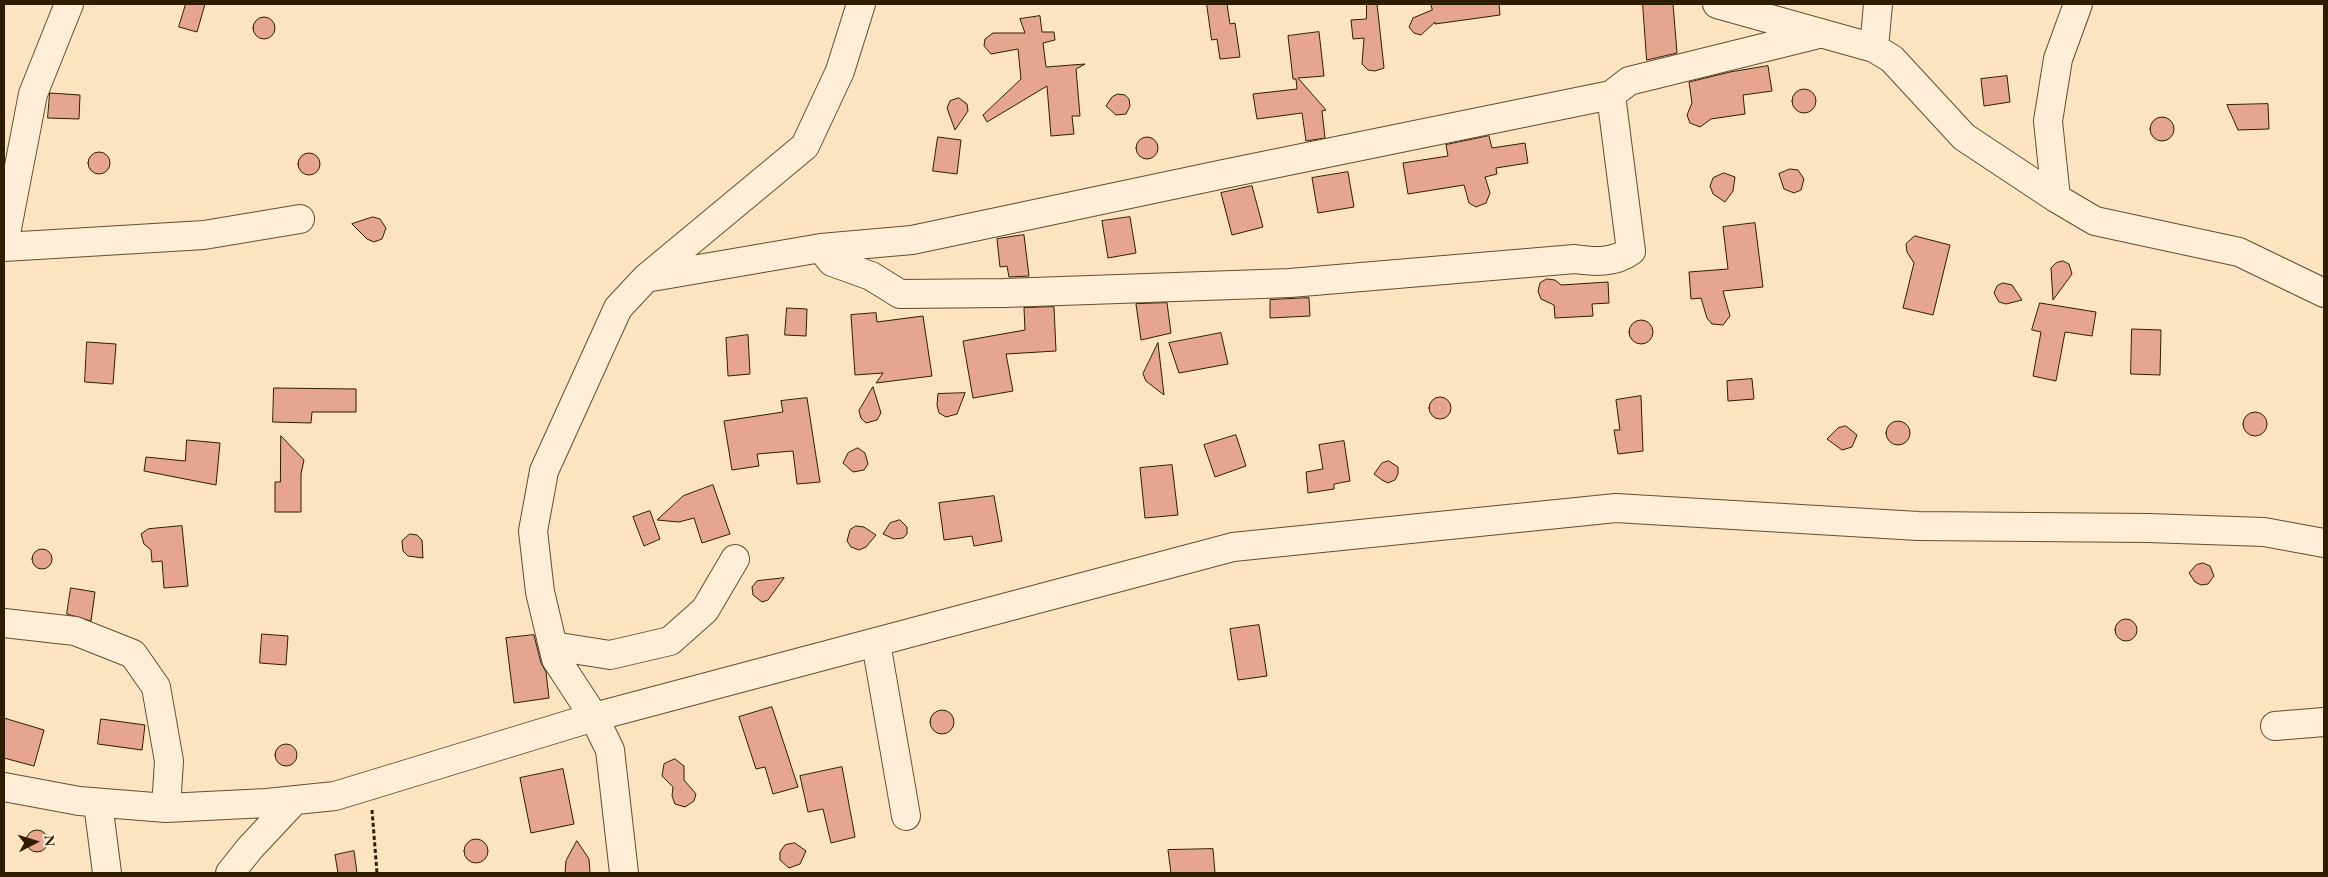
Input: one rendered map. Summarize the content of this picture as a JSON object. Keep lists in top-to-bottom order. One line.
{"north":"right"}
